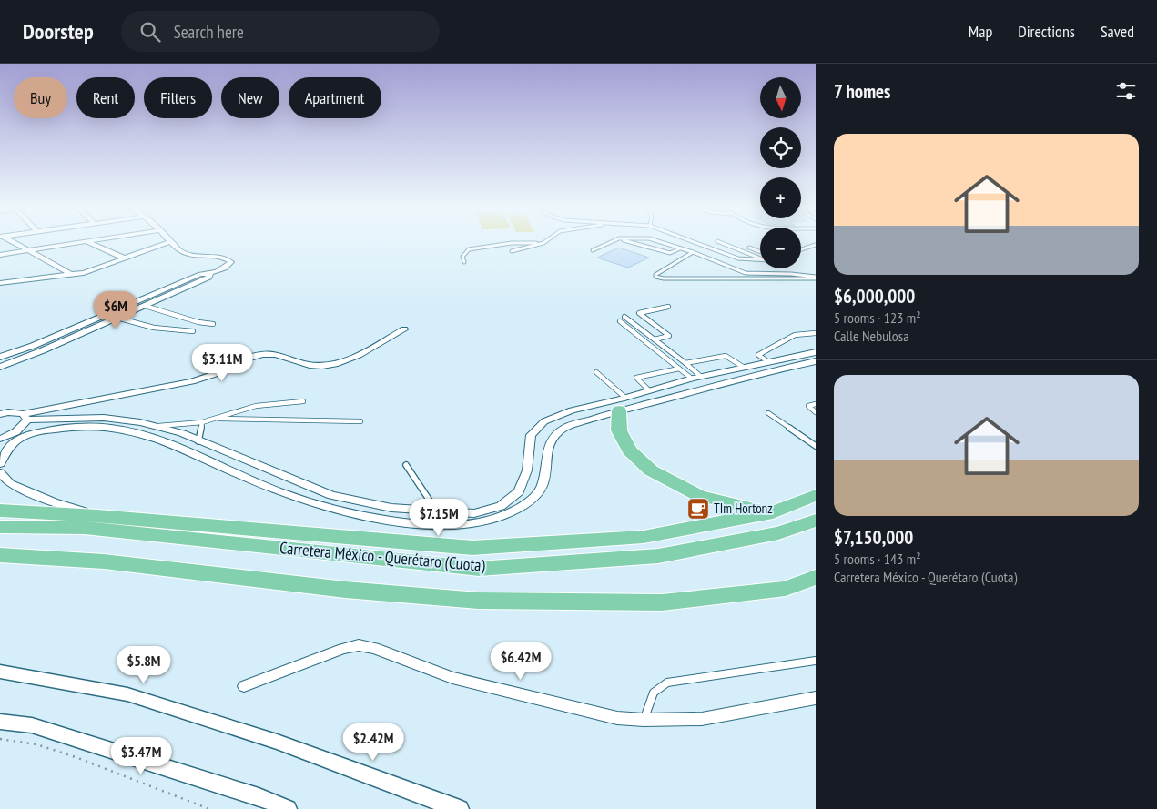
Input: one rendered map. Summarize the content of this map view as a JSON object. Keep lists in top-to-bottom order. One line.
{"streets":{"highway":["Carretera México - Querétaro (Cuota)"]},"places":{"cafe":["TIm Hortonz"]},"north":"bottom","page":{"header":"Doorstep","search":"Search here","nav":["Map","Directions","Saved"],"heading":"7 homes","map_buttons":["+","−"],"chip":["Buy","Rent","Filters","New","Apartment"],"list":[{"name":"$6,000,000","note":"5 rooms · 123 m² · Calle Nebulosa"},{"name":"$7,150,000","note":"5 rooms · 143 m² · Carretera México - Querétaro (Cuota)"}],"price":["$6M","$3.11M","$7.15M","$6.42M","$5.8M","$2.42M","$3.47M"]}}
